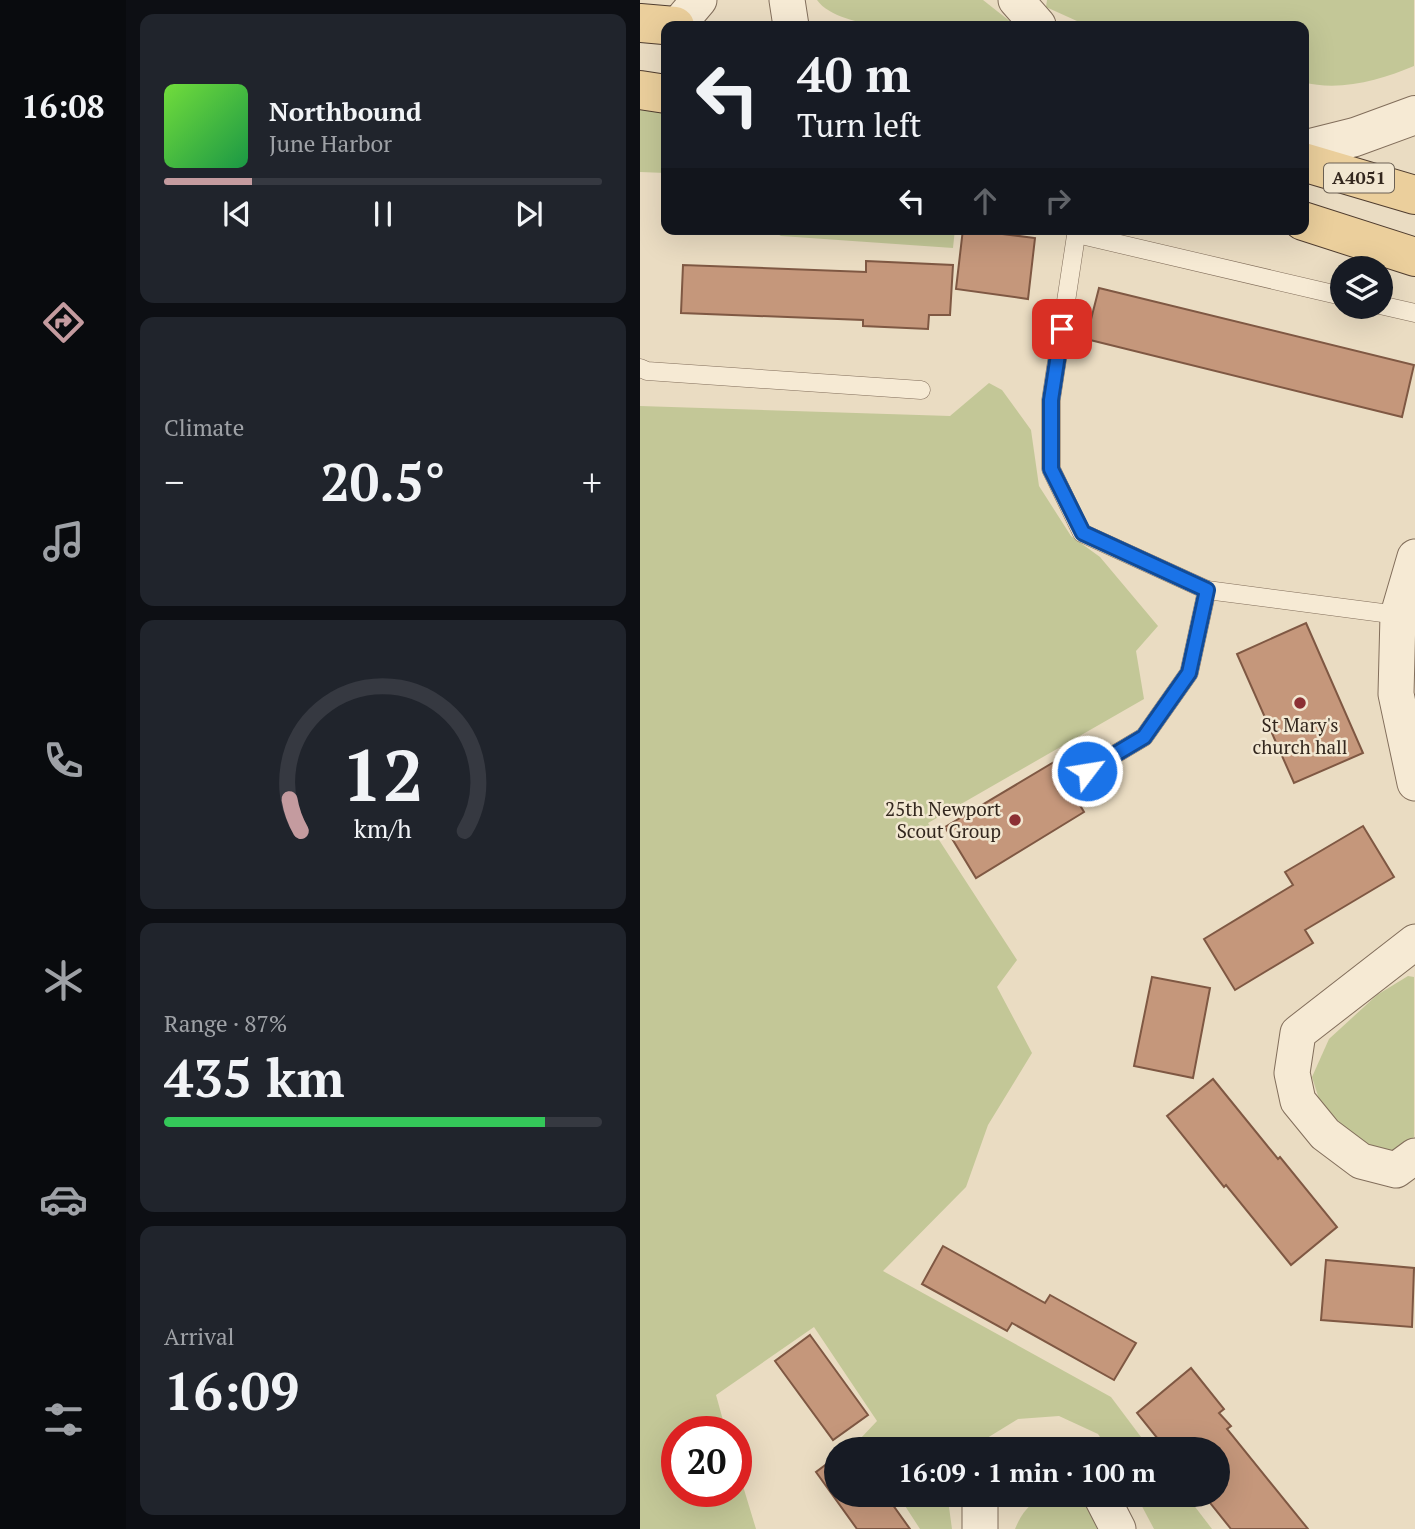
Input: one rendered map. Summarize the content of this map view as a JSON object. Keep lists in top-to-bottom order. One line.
{"streets":{"main road":["A4051"]},"places":["St Mary's church hall","25th Newport Scout Group"],"page":{"tabs":"16:08","turn":["40 m","Turn left"],"song":["Northbound","June Harbor"],"tile":["Climate",["Range · 87%","435 km"],["Arrival","16:09"]],"heat":["−","20.5°","+"],"limit":"20","trip":"16:09 · 1 min · 100 m","gauge":["12","km/h"]}}
